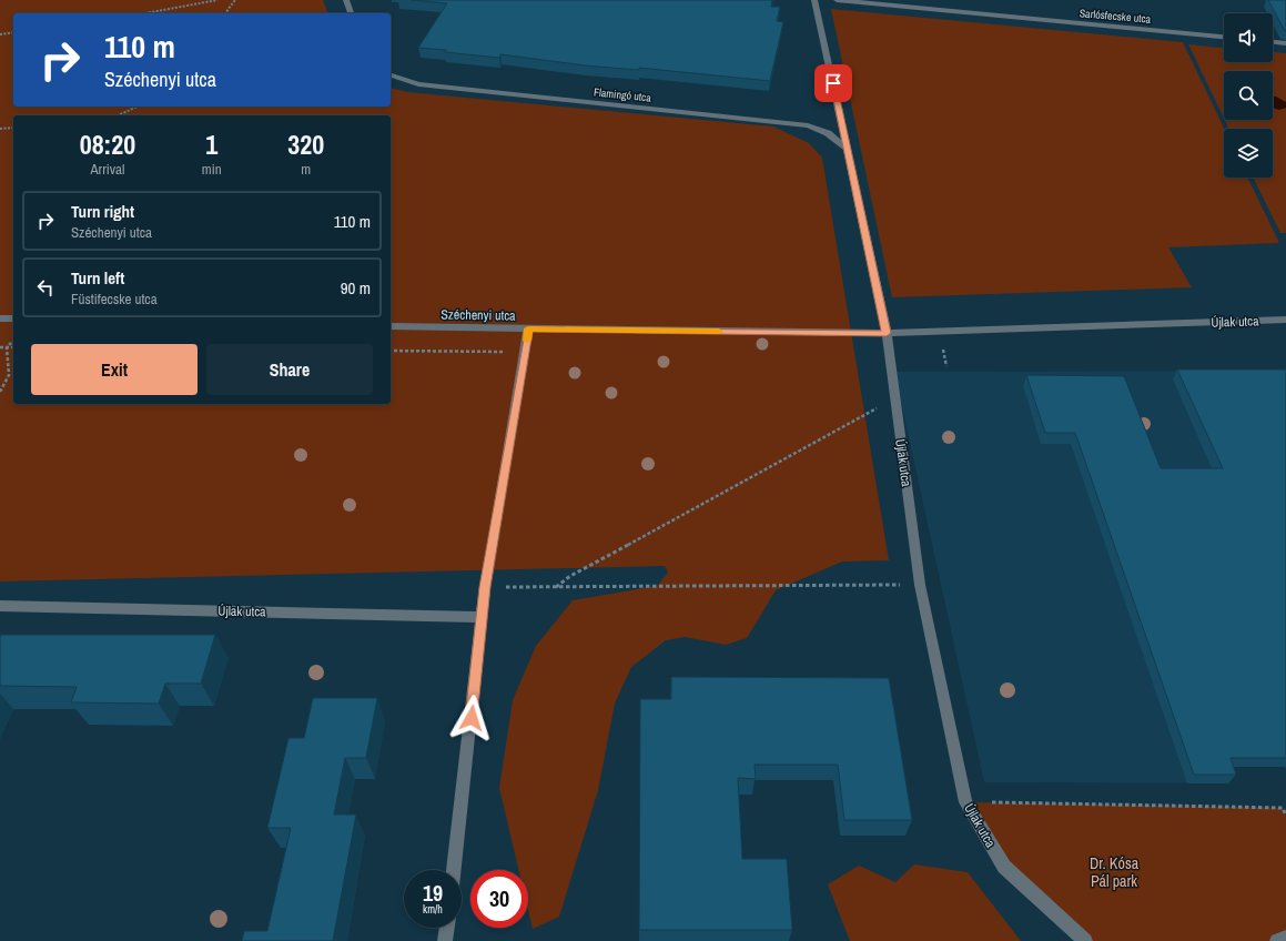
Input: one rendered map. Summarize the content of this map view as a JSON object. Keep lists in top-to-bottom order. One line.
{"streets":{"street":["Sarlósfecske utca","Flamingó utca","Széchenyi utca","Újlak utca"]},"crossings":[["Széchenyi utca","Újlak utca"]],"parks":["Dr. Kósa Pál park"],"page":{"turn":["110 m","Széchenyi utca"],"eta":["08:20","Arrival","1","min","320","m"],"list":[{"name":"Turn right","note":"Széchenyi utca","value":"110 m"},{"name":"Turn left","note":"Füstifecske utca","value":"90 m"}],"buttons":["Exit","Share"],"speed":"19 km/h","limit":"30"}}
